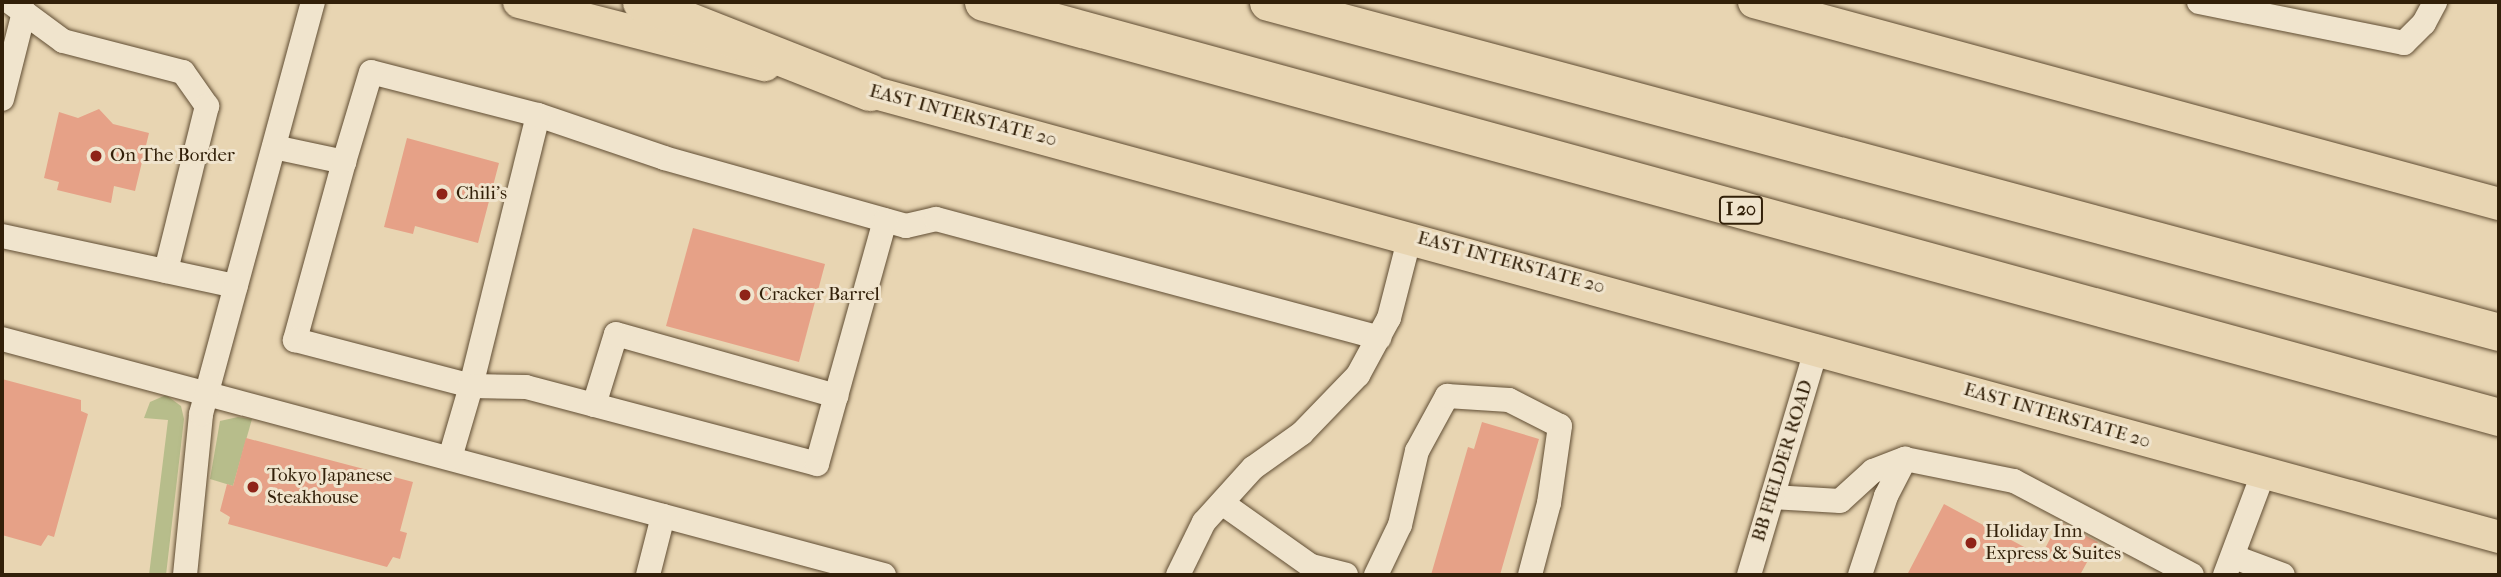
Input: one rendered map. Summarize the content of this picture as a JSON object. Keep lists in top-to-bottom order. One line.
{"streets":{"highway":["I 20"],"main road":["EAST INTERSTATE 20"],"street":["BB FIELDER ROAD"]},"crossings":[["EAST INTERSTATE 20","BB FIELDER ROAD"]],"places":["On The Border","Chili's","Cracker Barrel","Tokyo Japanese Steakhouse","Holiday Inn Express & Suites"]}
